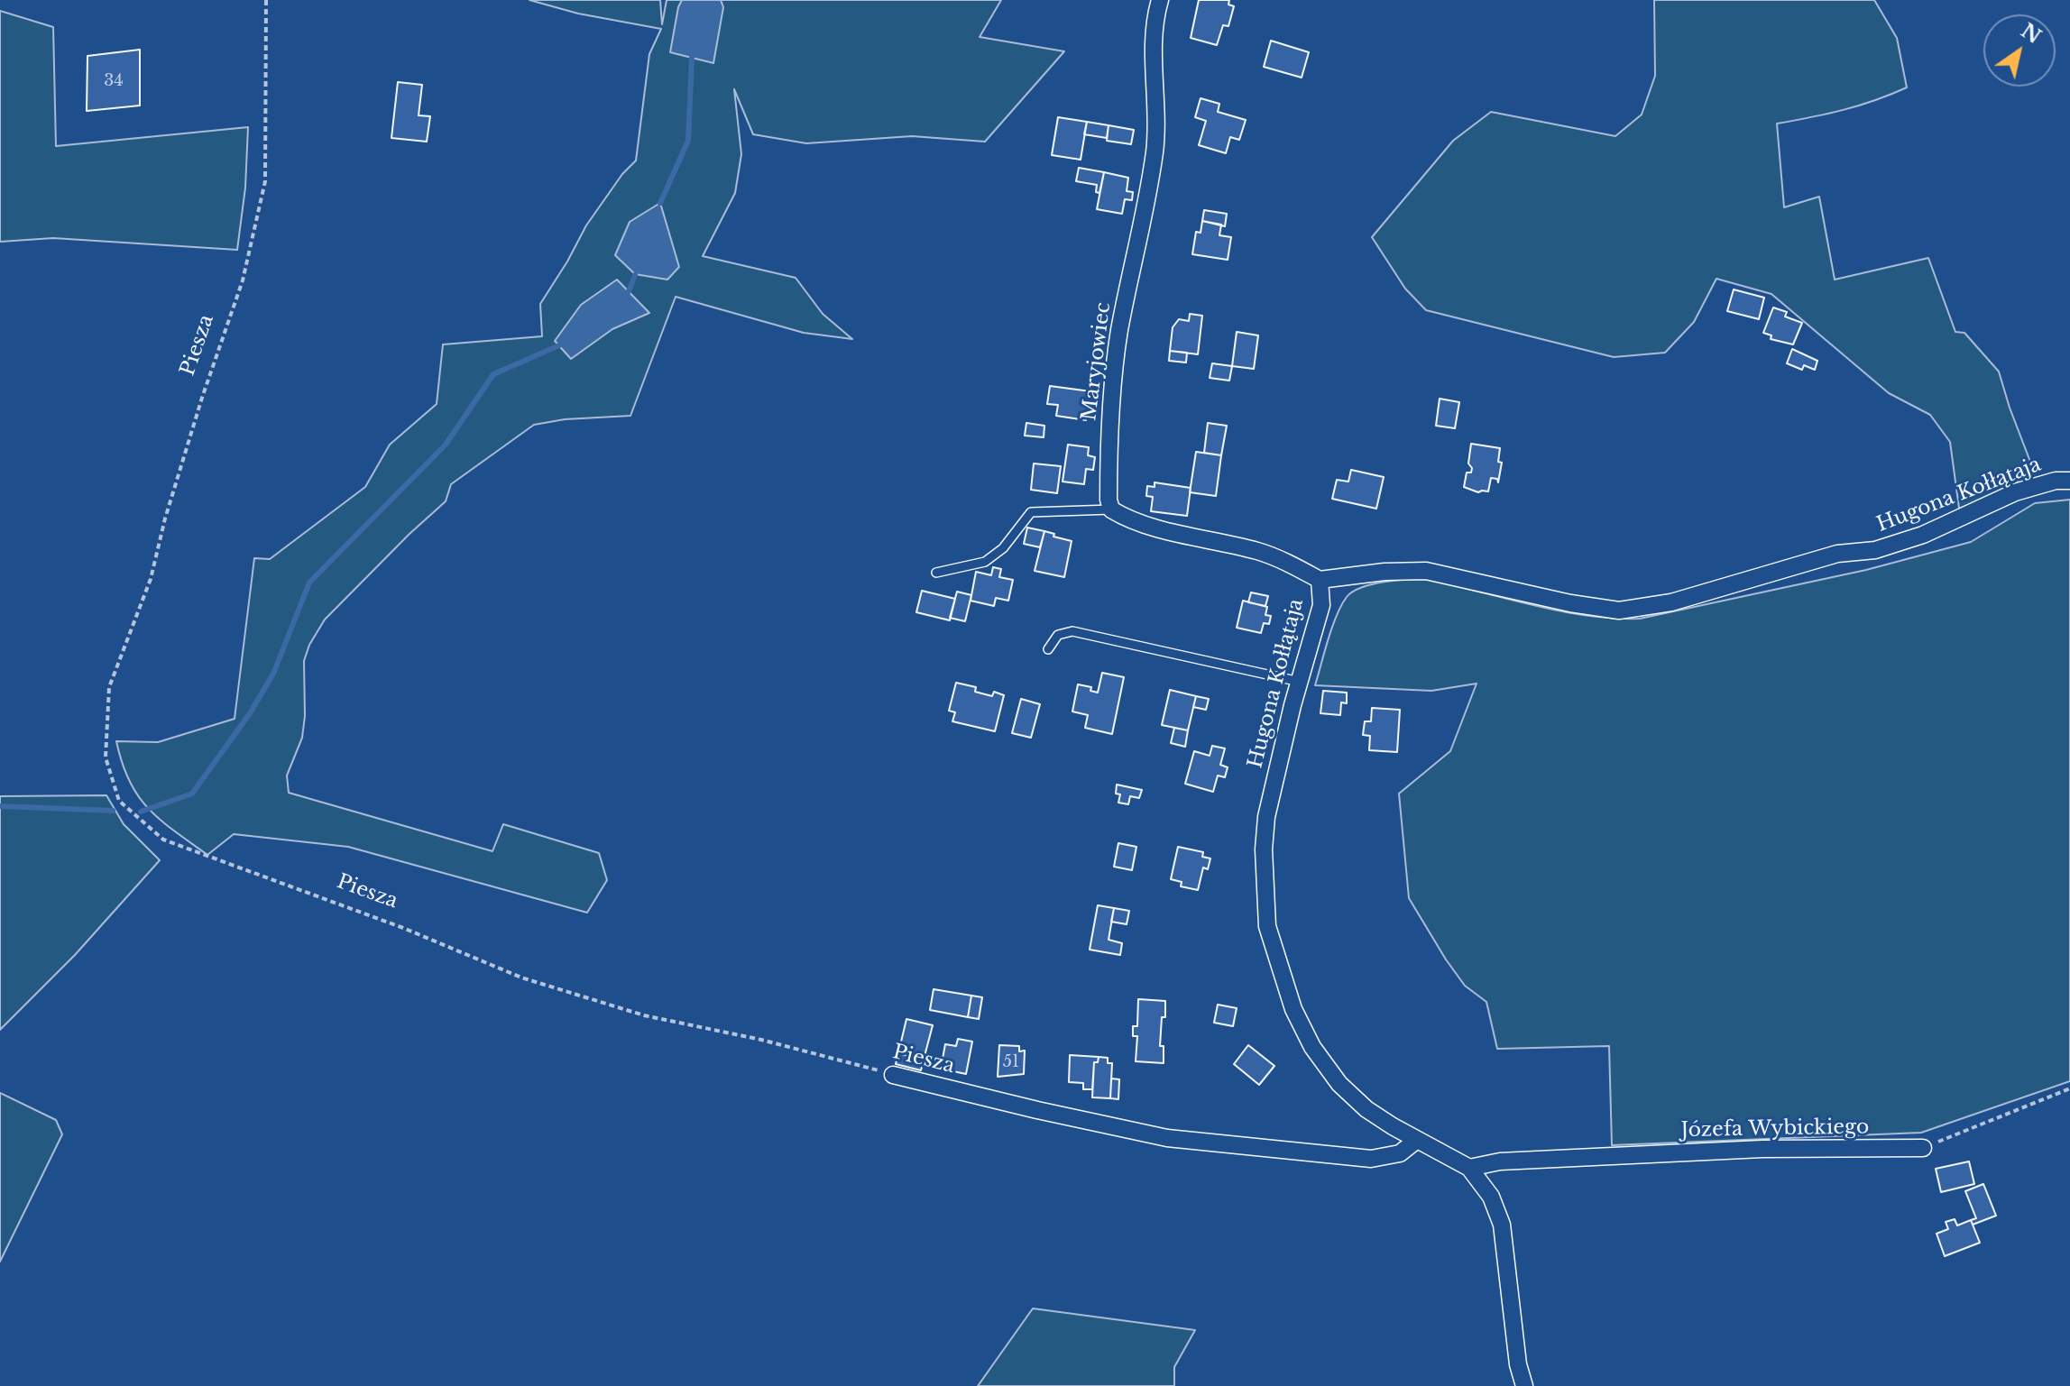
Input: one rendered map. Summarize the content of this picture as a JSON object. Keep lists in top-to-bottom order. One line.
{"streets":{"street":["Piesza","Maryjowiec","Hugona Kołłątaja","Józefa Wybickiego"]},"crossings":[["Piesza","Hugona Kołłątaja"],["Hugona Kołłątaja","Józefa Wybickiego"]],"house_numbers":["34","51"],"north":"top right"}
